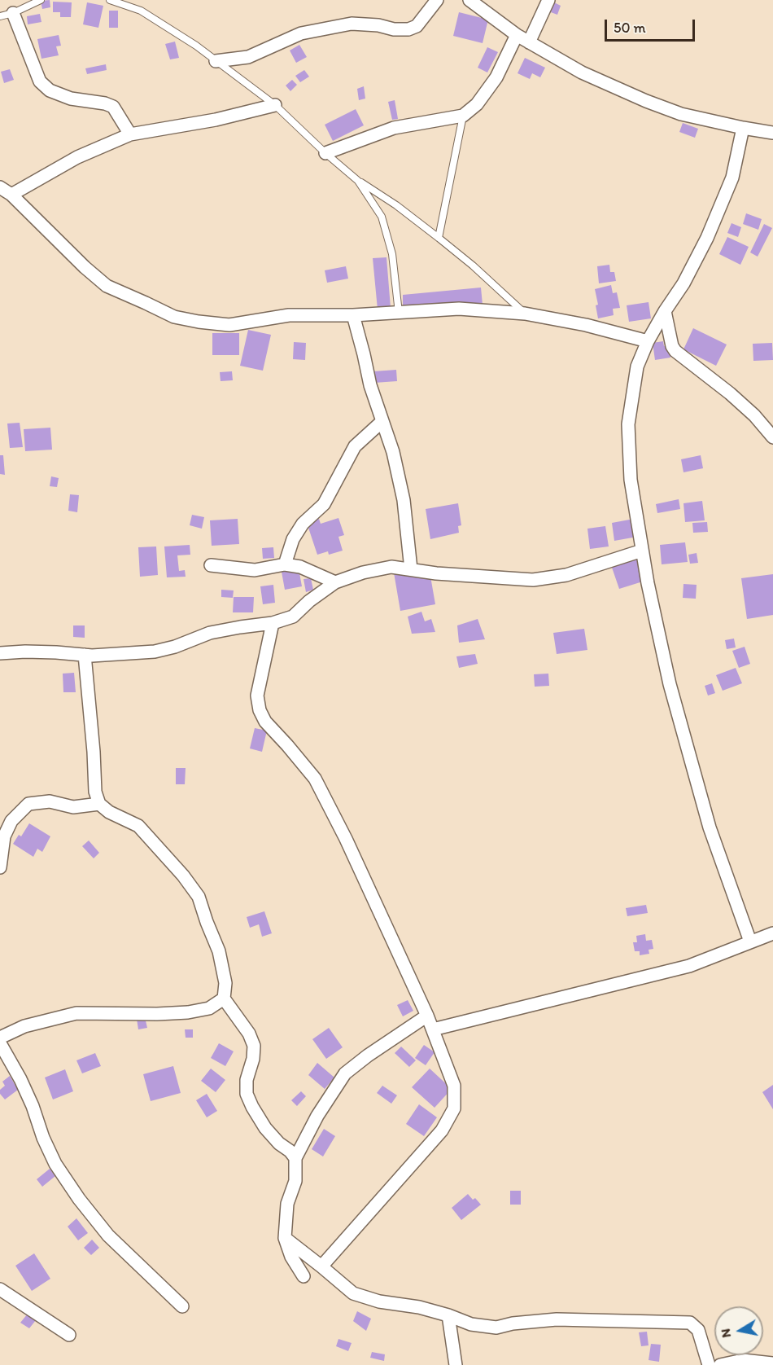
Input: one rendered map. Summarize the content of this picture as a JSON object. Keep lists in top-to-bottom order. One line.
{"scale_bar":"50 m","north":"left"}
